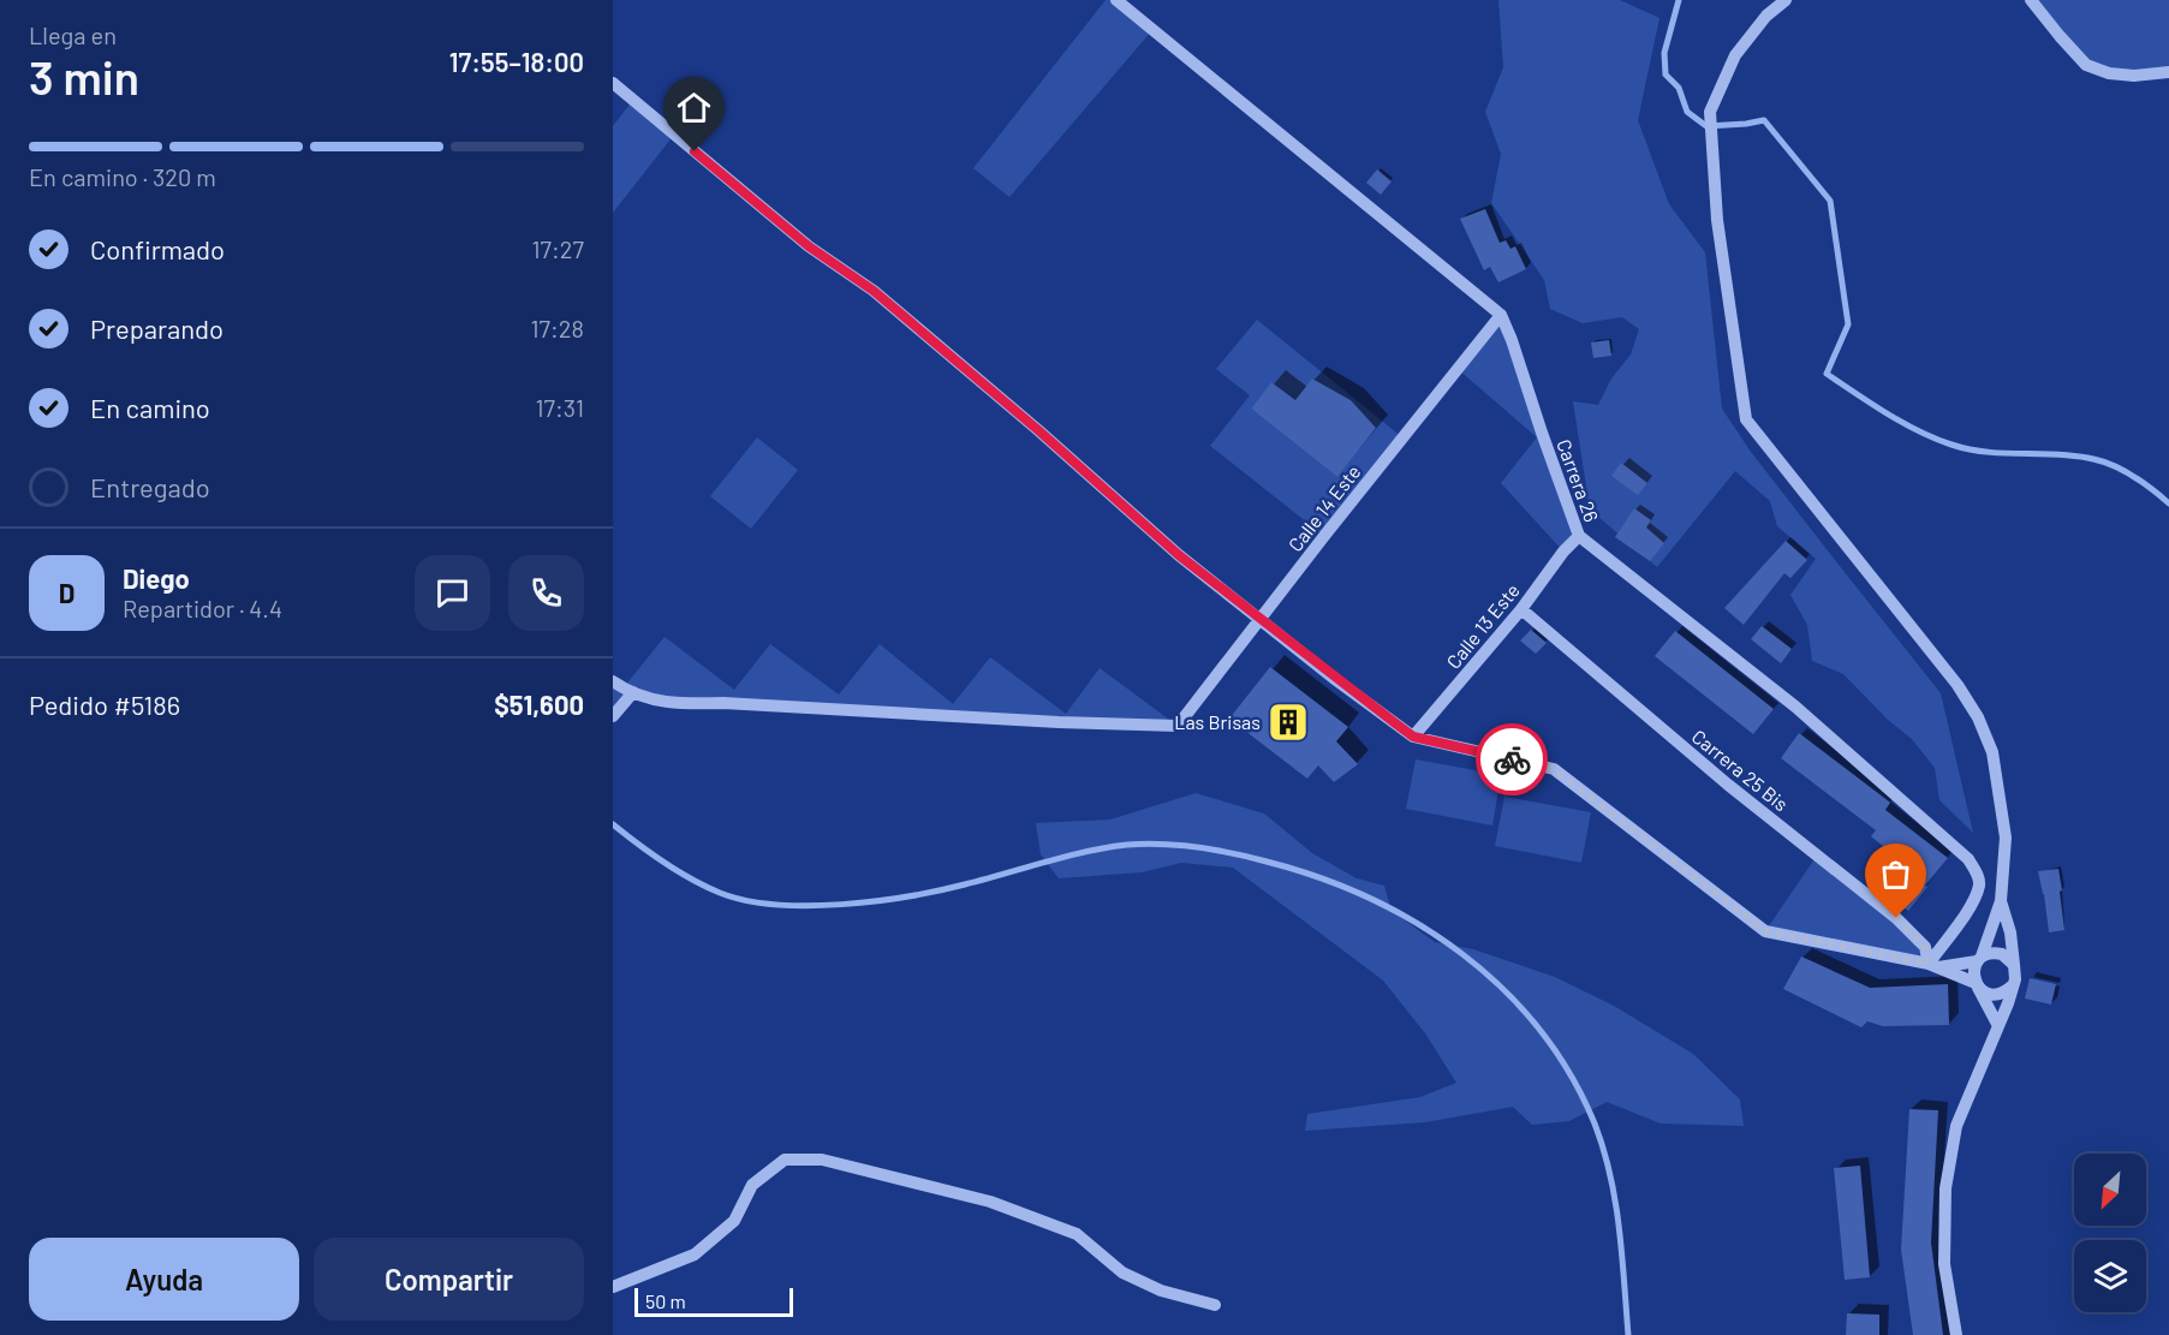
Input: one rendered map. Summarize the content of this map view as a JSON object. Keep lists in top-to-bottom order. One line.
{"streets":{"street":["Carrera 26","Calle 14 Este","Calle 13 Este","Carrera 25 Bis"]},"crossings":[["Carrera 26","Calle 14 Este"],["Carrera 26","Calle 13 Este"],["Carrera 26","Carrera 25 Bis"],["Calle 13 Este","Carrera 25 Bis"]],"places":{"building":["Las Brisas"]},"scale_bar":"50 m","north":"bottom left","page":{"heading":["3 min","Llega en","17:55–18:00"],"panel":["Diego","Repartidor · 4.4","Pedido #5186","$51,600"],"bar":"En camino · 320 m","list":[["Confirmado","17:27"],["Preparando","17:28"],["En camino","17:31"],"Entregado"],"round":"D","buttons":["Ayuda","Compartir"],"scale":"50 m"}}
